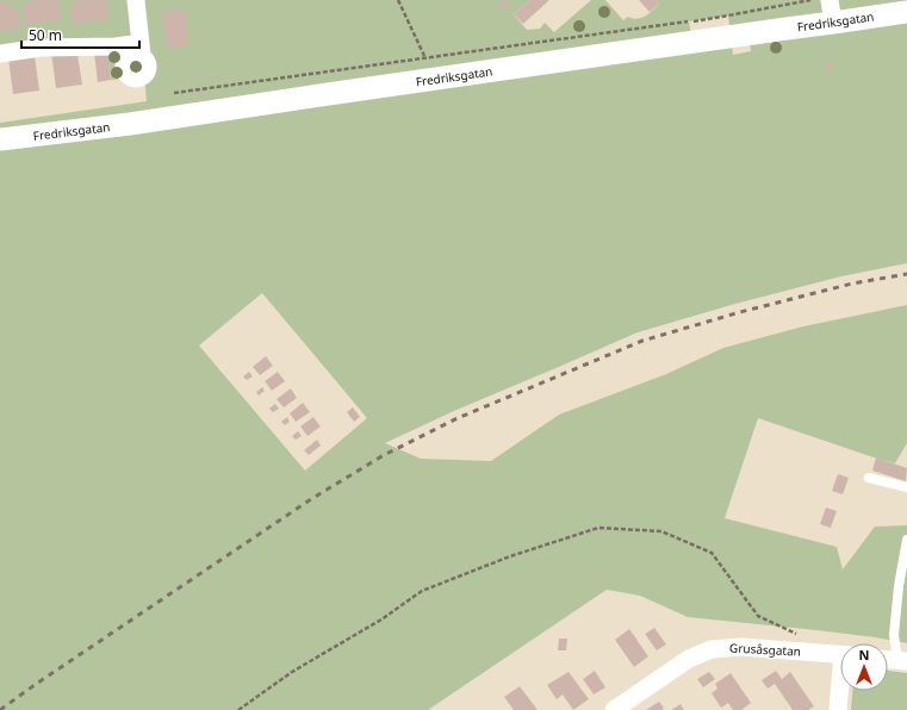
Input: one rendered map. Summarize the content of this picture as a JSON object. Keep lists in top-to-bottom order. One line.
{"streets":{"street":["Fredriksgatan","Grusåsgatan"]},"scale_bar":"50 m","north":"top"}
